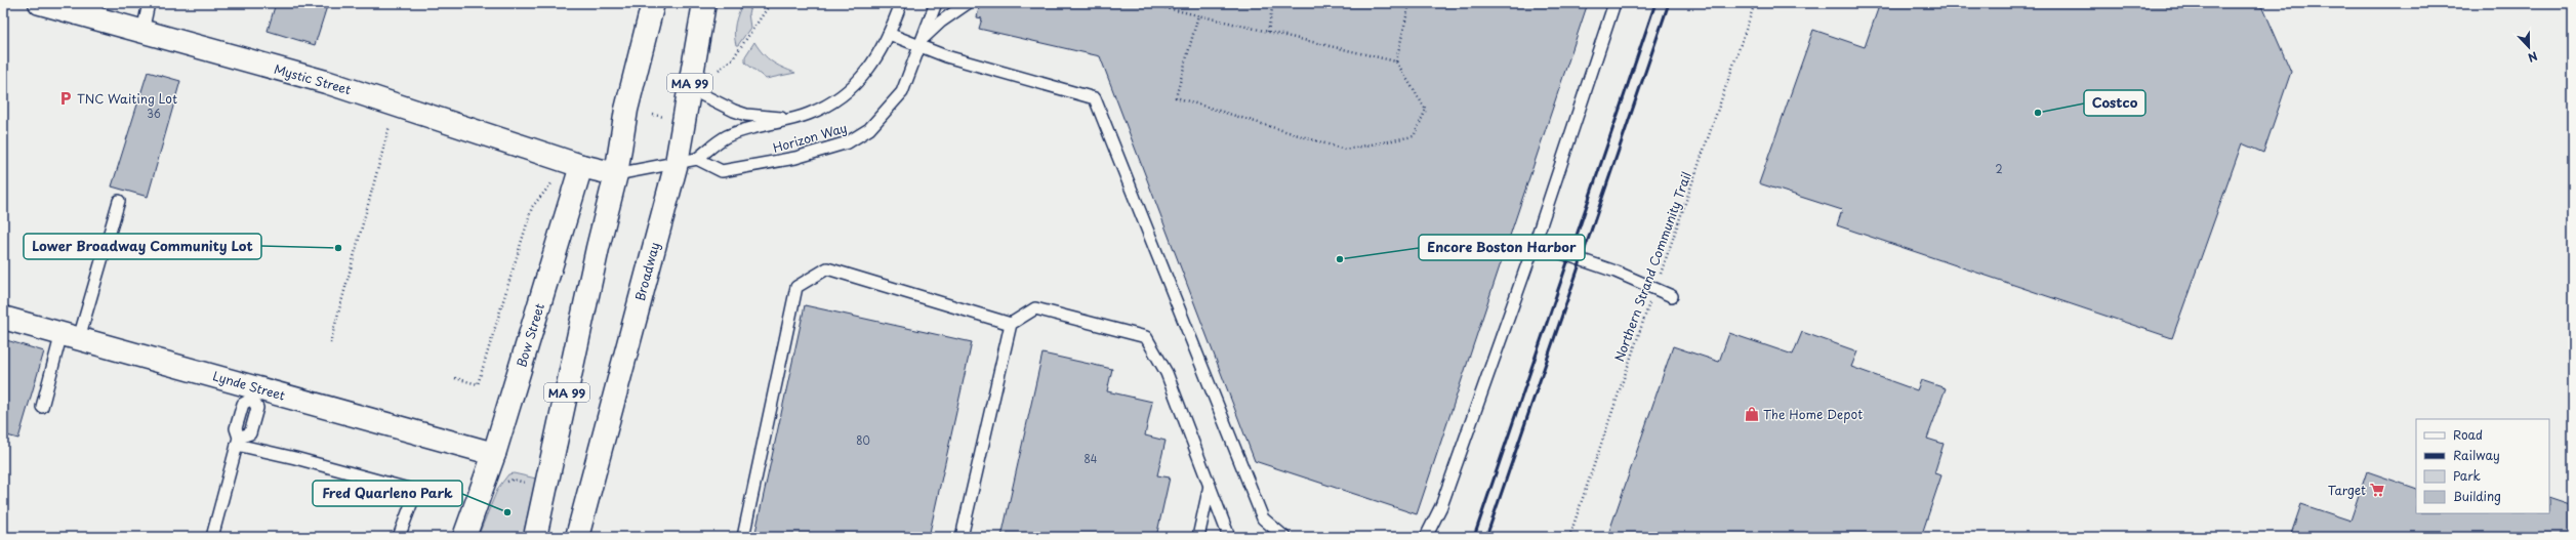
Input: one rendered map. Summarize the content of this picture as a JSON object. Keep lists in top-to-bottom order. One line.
{"streets":{"main road":["Mystic Street","MA 99","Broadway","Bow Street","Lynde Street"],"lane":["Horizon Way"],"path":["Northern Strand Community Trail"]},"crossings":[["Mystic Street","Bow Street"],["Horizon Way","Broadway"],["Bow Street","Lynde Street"]],"places":{"parking":["TNC Waiting Lot"],"other":["Costco","Lower Broadway Community Lot","Encore Boston Harbor","Fred Quarleno Park"],"shop":["The Home Depot"],"supermarket":["Target"]},"house_numbers":["36","2","80","84"],"legend":["Road","Railway","Park","Building"],"north":"bottom"}
